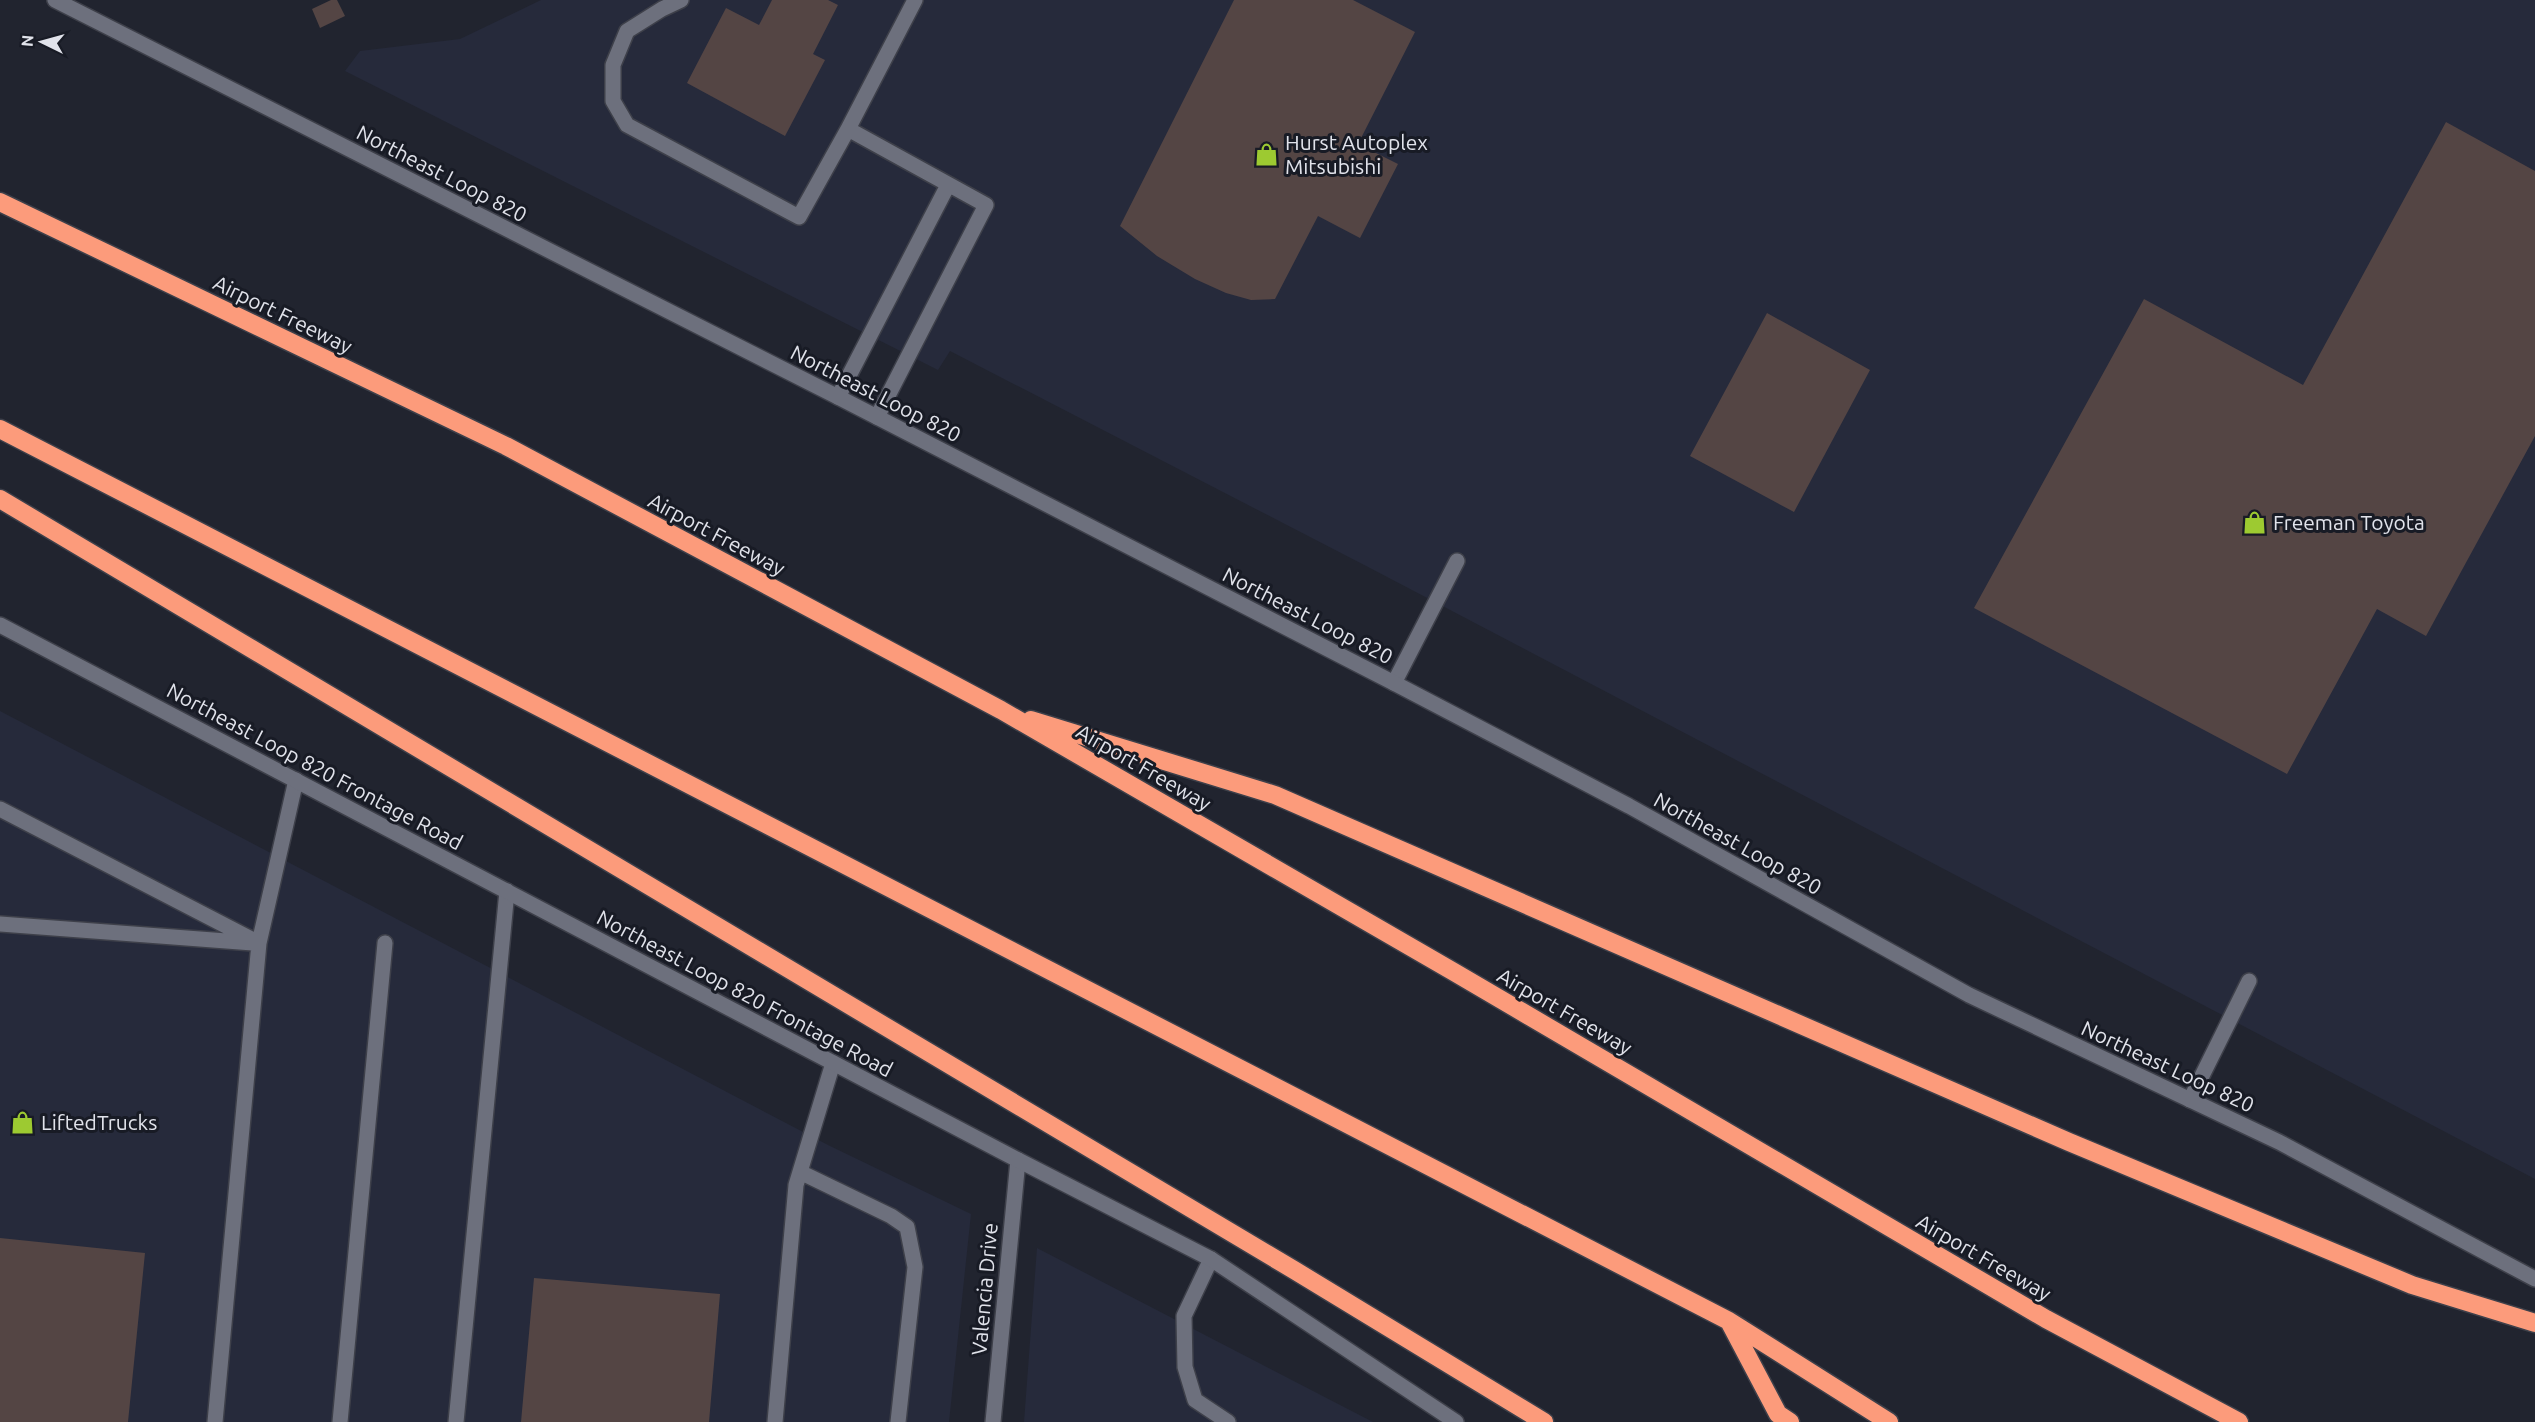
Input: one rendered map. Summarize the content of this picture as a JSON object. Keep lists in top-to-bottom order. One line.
{"streets":{"highway":["Airport Freeway"],"main road":["Northeast Loop 820","Northeast Loop 820 Frontage Road","Valencia Drive"]},"crossings":[["Northeast Loop 820 Frontage Road","Valencia Drive"]],"places":{"shop":["Hurst Autoplex Mitsubishi","Freeman Toyota","LiftedTrucks"]},"north":"left"}
